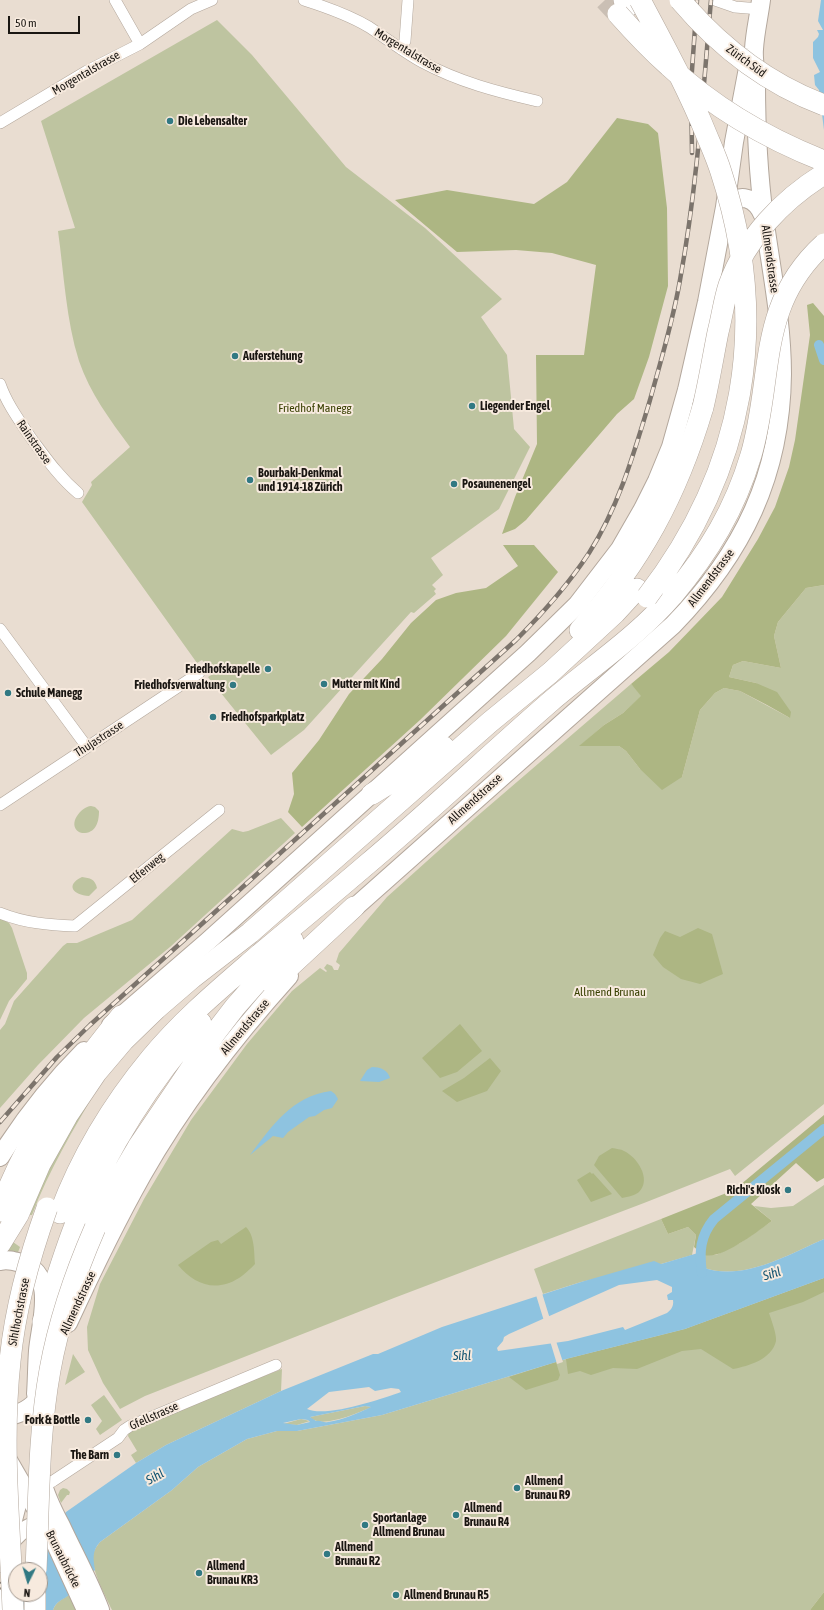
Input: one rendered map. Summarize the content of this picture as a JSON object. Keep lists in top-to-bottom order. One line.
{"streets":{"highway":["Zürich Süd","Sihlhochstrasse"],"main road":["Allmendstrasse","Brunaubrücke"],"street":["Morgentalstrasse","Rainstrasse","Thujastrasse","Elfenweg","Gfellstrasse"]},"crossings":[["Allmendstrasse","Gfellstrasse"],["Allmendstrasse","Brunaubrücke"]],"water":["Sihl"],"parks":["Friedhof Manegg","Allmend Brunau"],"places":["Die Lebensalter","Auferstehung","Liegender Engel","Bourbaki-Denkmal und 1914-18 Zürich","Posaunenengel","Friedhofskapelle","Mutter mit Kind","Friedhofsverwaltung","Schule Manegg","Friedhofsparkplatz","Richi's Kiosk","Fork & Bottle","The Barn","Allmend Brunau R9","Allmend Brunau R4","Sportanlage Allmend Brunau","Allmend Brunau R2","Allmend Brunau KR3","Allmend Brunau R5"],"scale_bar":"50 m","north":"bottom"}
